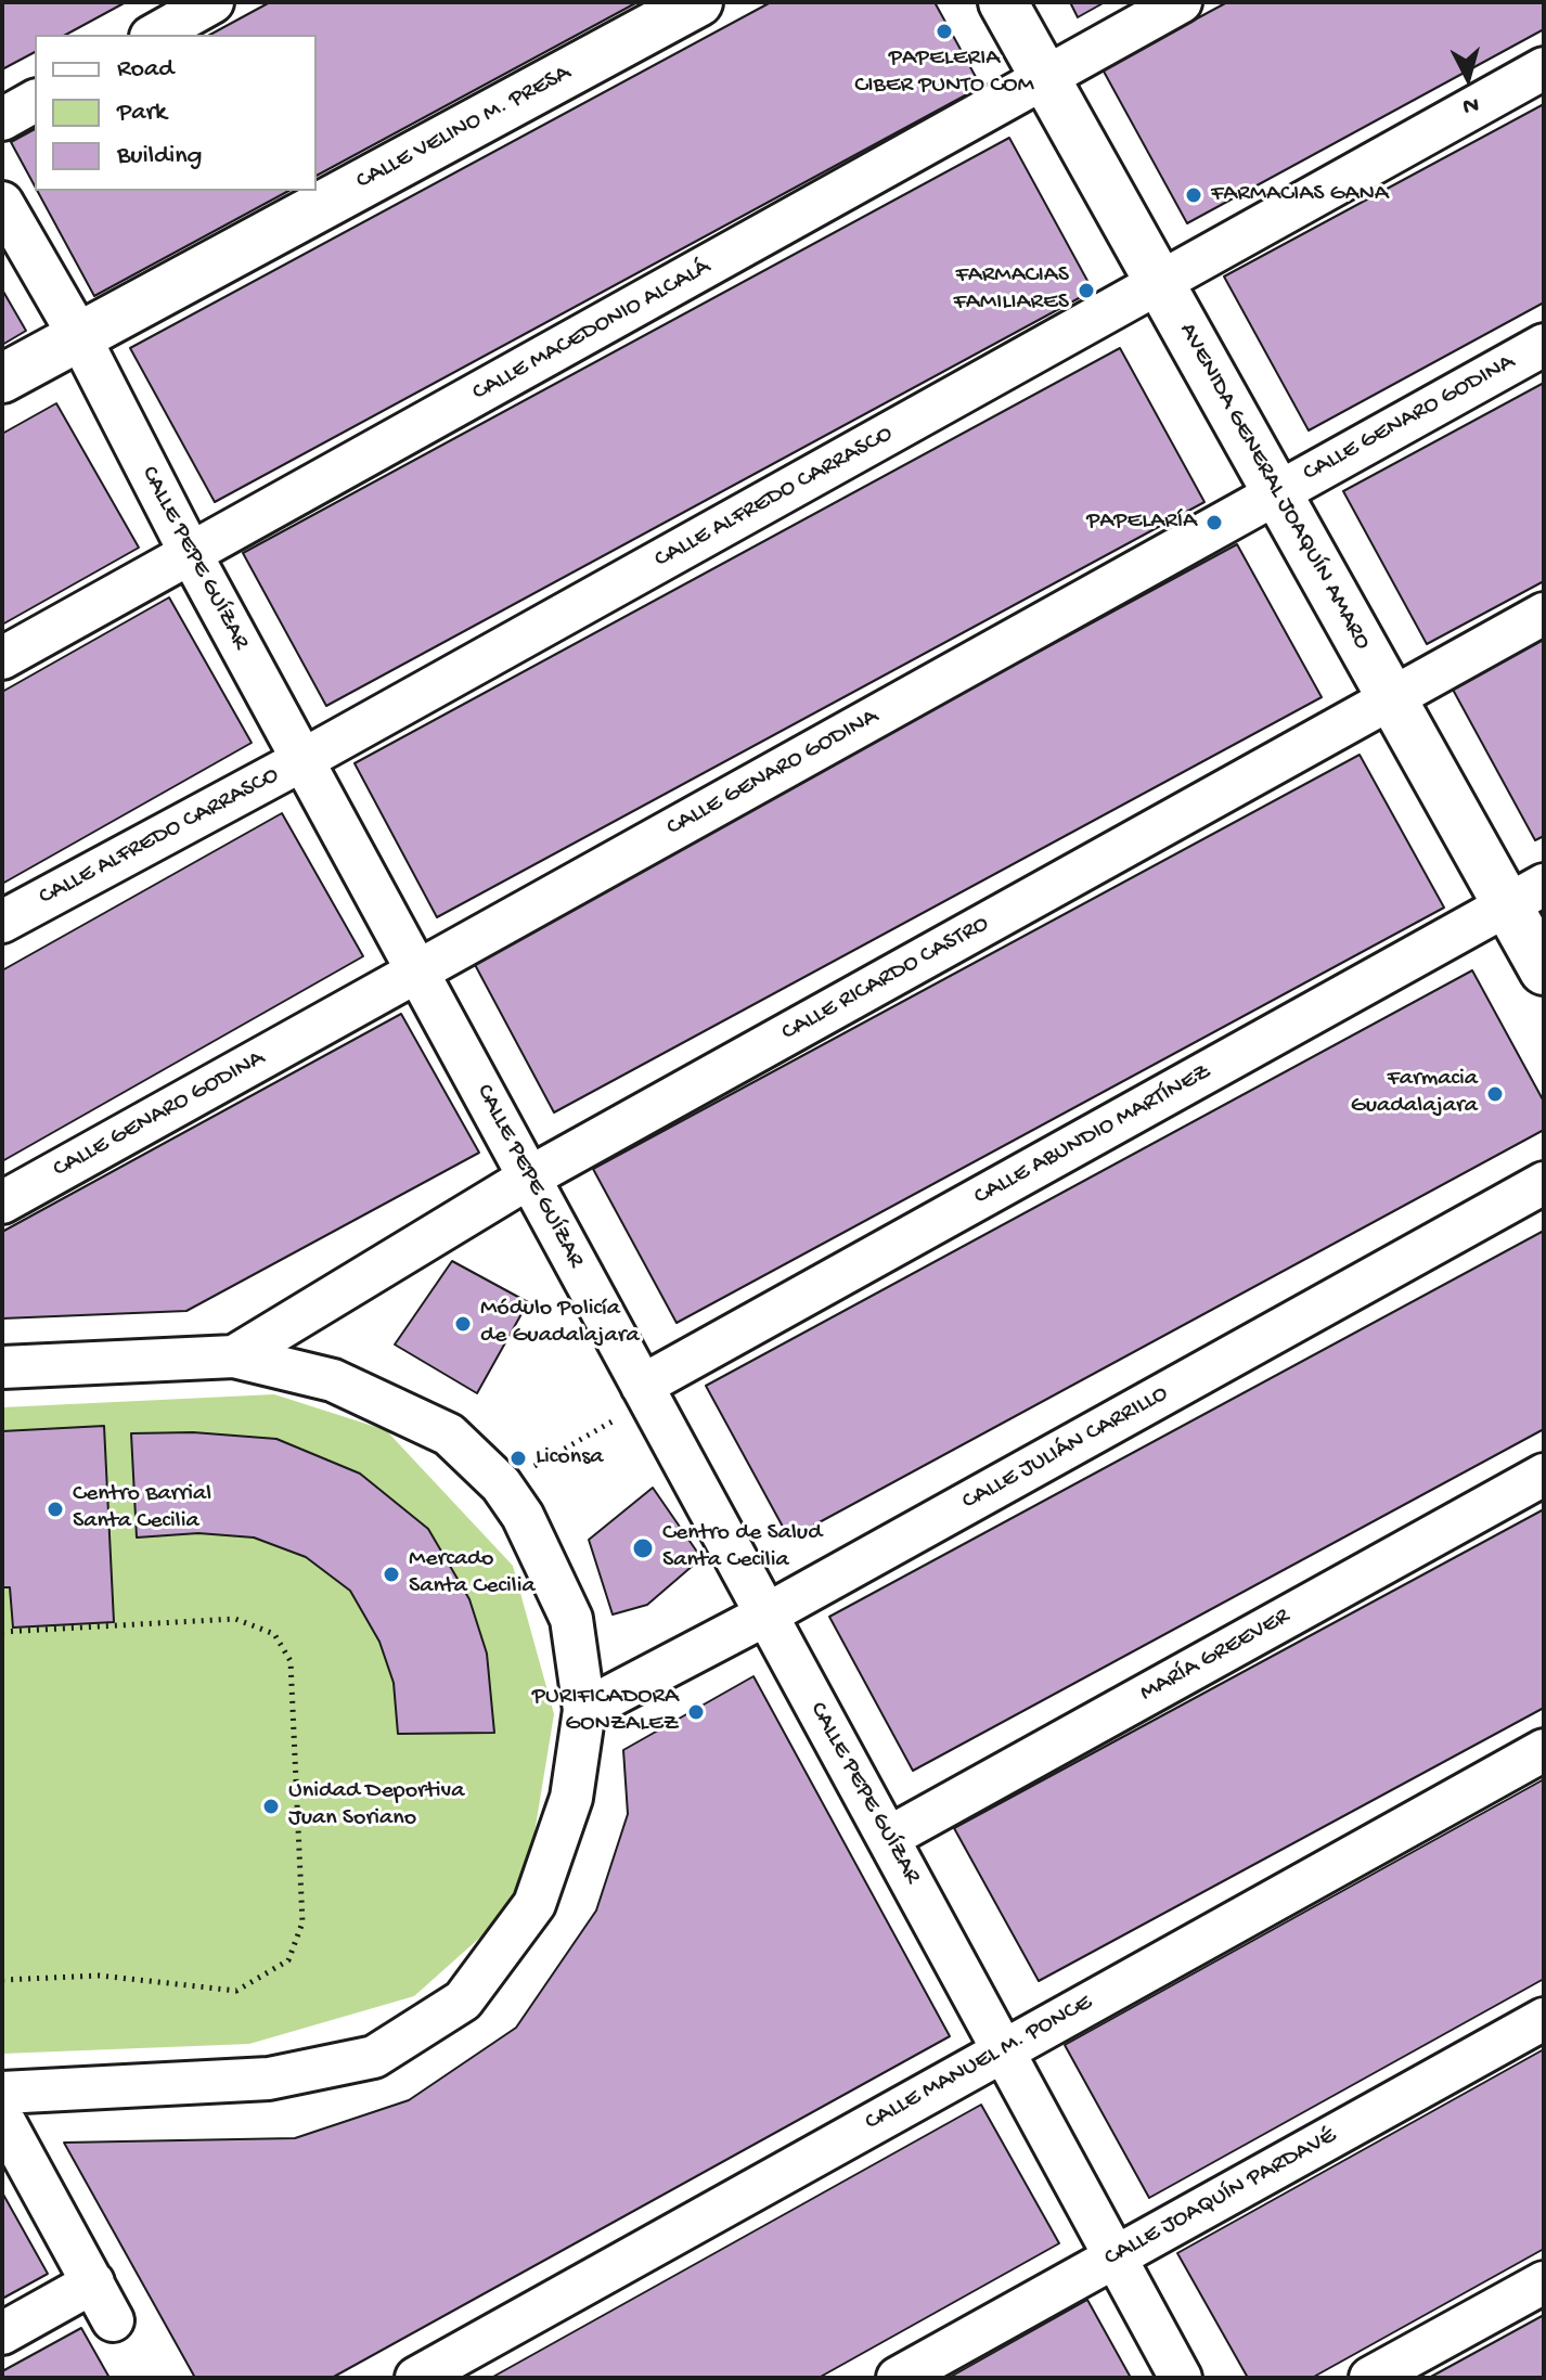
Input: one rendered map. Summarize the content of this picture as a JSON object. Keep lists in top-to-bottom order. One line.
{"streets":{"street":["CALLE VELINO M. PRESA","CALLE MACEDONIO ALCALÁ","CALLE GENARO GODINA","AVENIDA GENERAL JOAQUÍN AMARO","CALLE ALFREDO CARRASCO","CALLE PEPE GUÍZAR","CALLE RICARDO CASTRO","CALLE ABUNDIO MARTÍNEZ","CALLE JULIÁN CARRILLO","MARÍA GREEVER","CALLE MANUEL M. PONCE","CALLE JOAQUÍN PARDAVÉ"]},"crossings":[["CALLE VELINO M. PRESA","CALLE PEPE GUÍZAR"],["CALLE MACEDONIO ALCALÁ","AVENIDA GENERAL JOAQUÍN AMARO"],["CALLE MACEDONIO ALCALÁ","CALLE PEPE GUÍZAR"],["CALLE GENARO GODINA","AVENIDA GENERAL JOAQUÍN AMARO"],["CALLE GENARO GODINA","CALLE PEPE GUÍZAR"],["AVENIDA GENERAL JOAQUÍN AMARO","CALLE ALFREDO CARRASCO"],["AVENIDA GENERAL JOAQUÍN AMARO","CALLE RICARDO CASTRO"],["AVENIDA GENERAL JOAQUÍN AMARO","CALLE ABUNDIO MARTÍNEZ"],["CALLE ALFREDO CARRASCO","CALLE PEPE GUÍZAR"],["CALLE PEPE GUÍZAR","CALLE RICARDO CASTRO"],["CALLE PEPE GUÍZAR","CALLE ABUNDIO MARTÍNEZ"],["CALLE PEPE GUÍZAR","CALLE JULIÁN CARRILLO"],["CALLE PEPE GUÍZAR","MARÍA GREEVER"],["CALLE PEPE GUÍZAR","CALLE MANUEL M. PONCE"],["CALLE PEPE GUÍZAR","CALLE JOAQUÍN PARDAVÉ"]],"places":["PAPELERIA CIBER PUNTO COM","FARMACIAS GANA","FARMACIAS FAMILIARES","PAPELARÍA","Farmacia Guadalajara","Módulo Policía de Guadalajara","Liconsa","Centro Barrial Santa Cecilia","Centro de Salud Santa Cecilia","Mercado Santa Cecilia","PURIFICADORA GONZALEZ","Unidad Deportiva Juan Soriano"],"legend":["Road","Park","Building"],"north":"bottom"}
